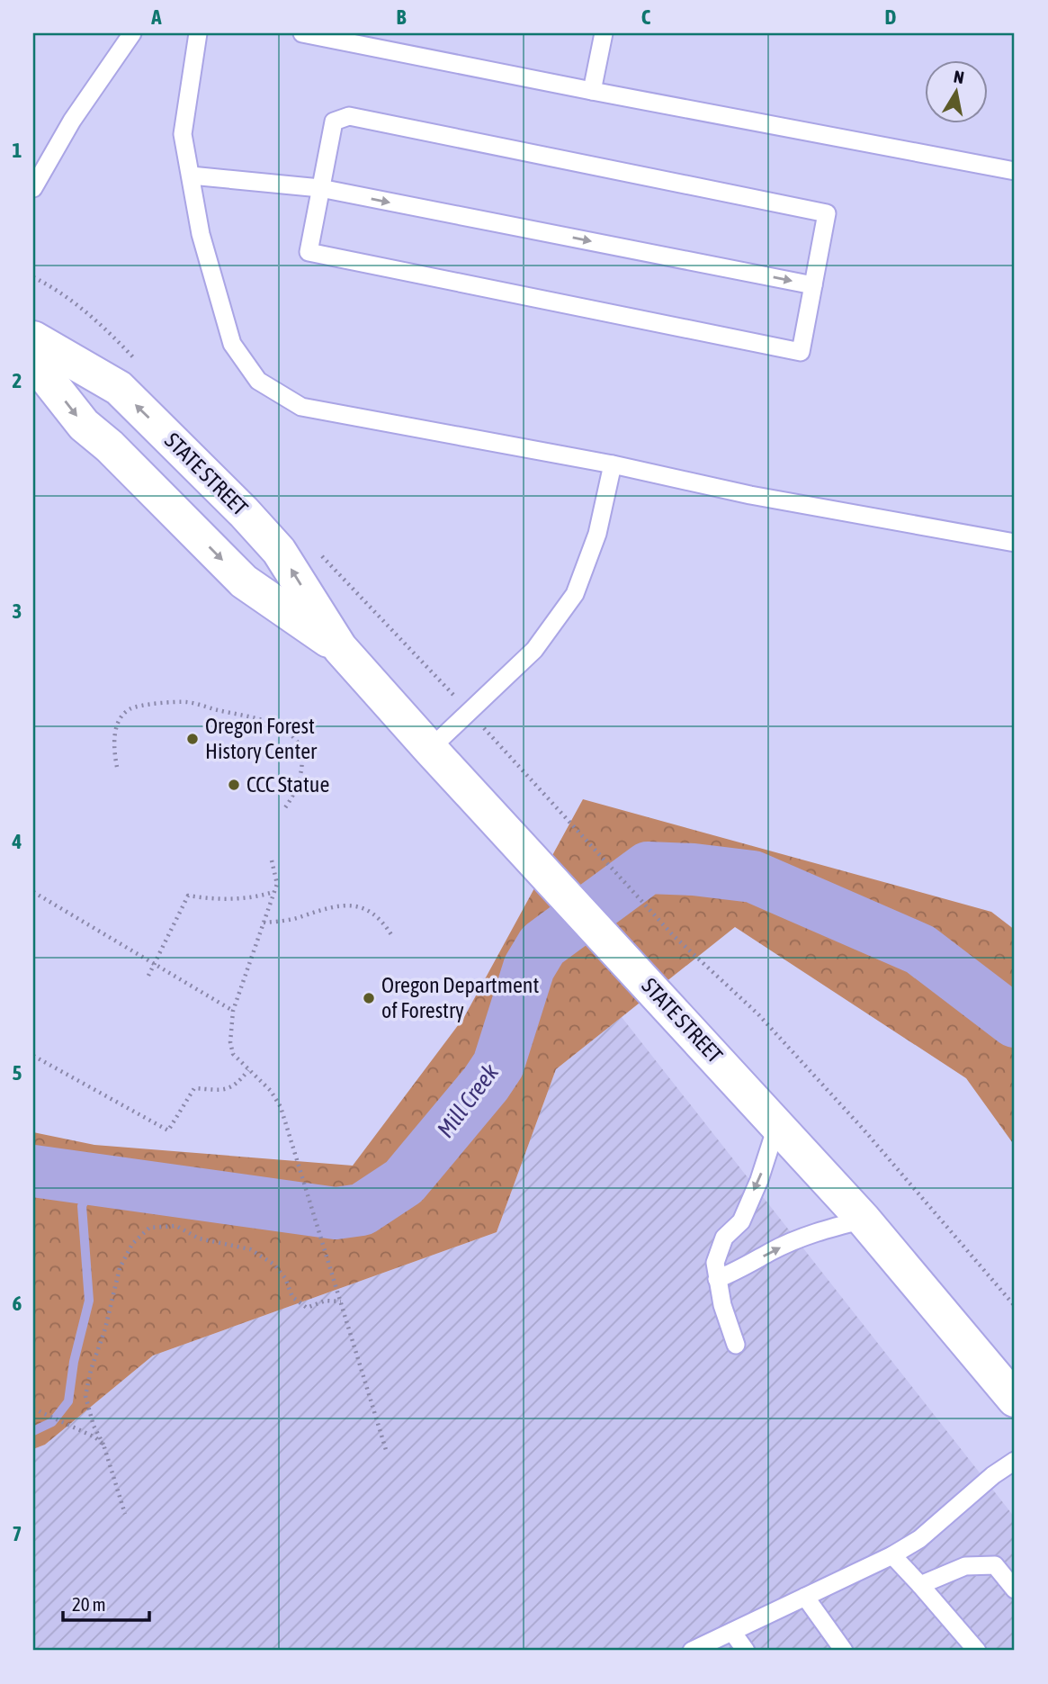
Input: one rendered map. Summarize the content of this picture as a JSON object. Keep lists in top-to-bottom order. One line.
{"streets":{"main road":["STATE STREET"]},"water":["Mill Creek"],"places":["Oregon Forest History Center","CCC Statue","Oregon Department of Forestry"],"scale_bar":"20 m","north":"top","grid":{"columns":["A","B","C","D"],"rows":["1","2","3","4","5","6","7"]}}
